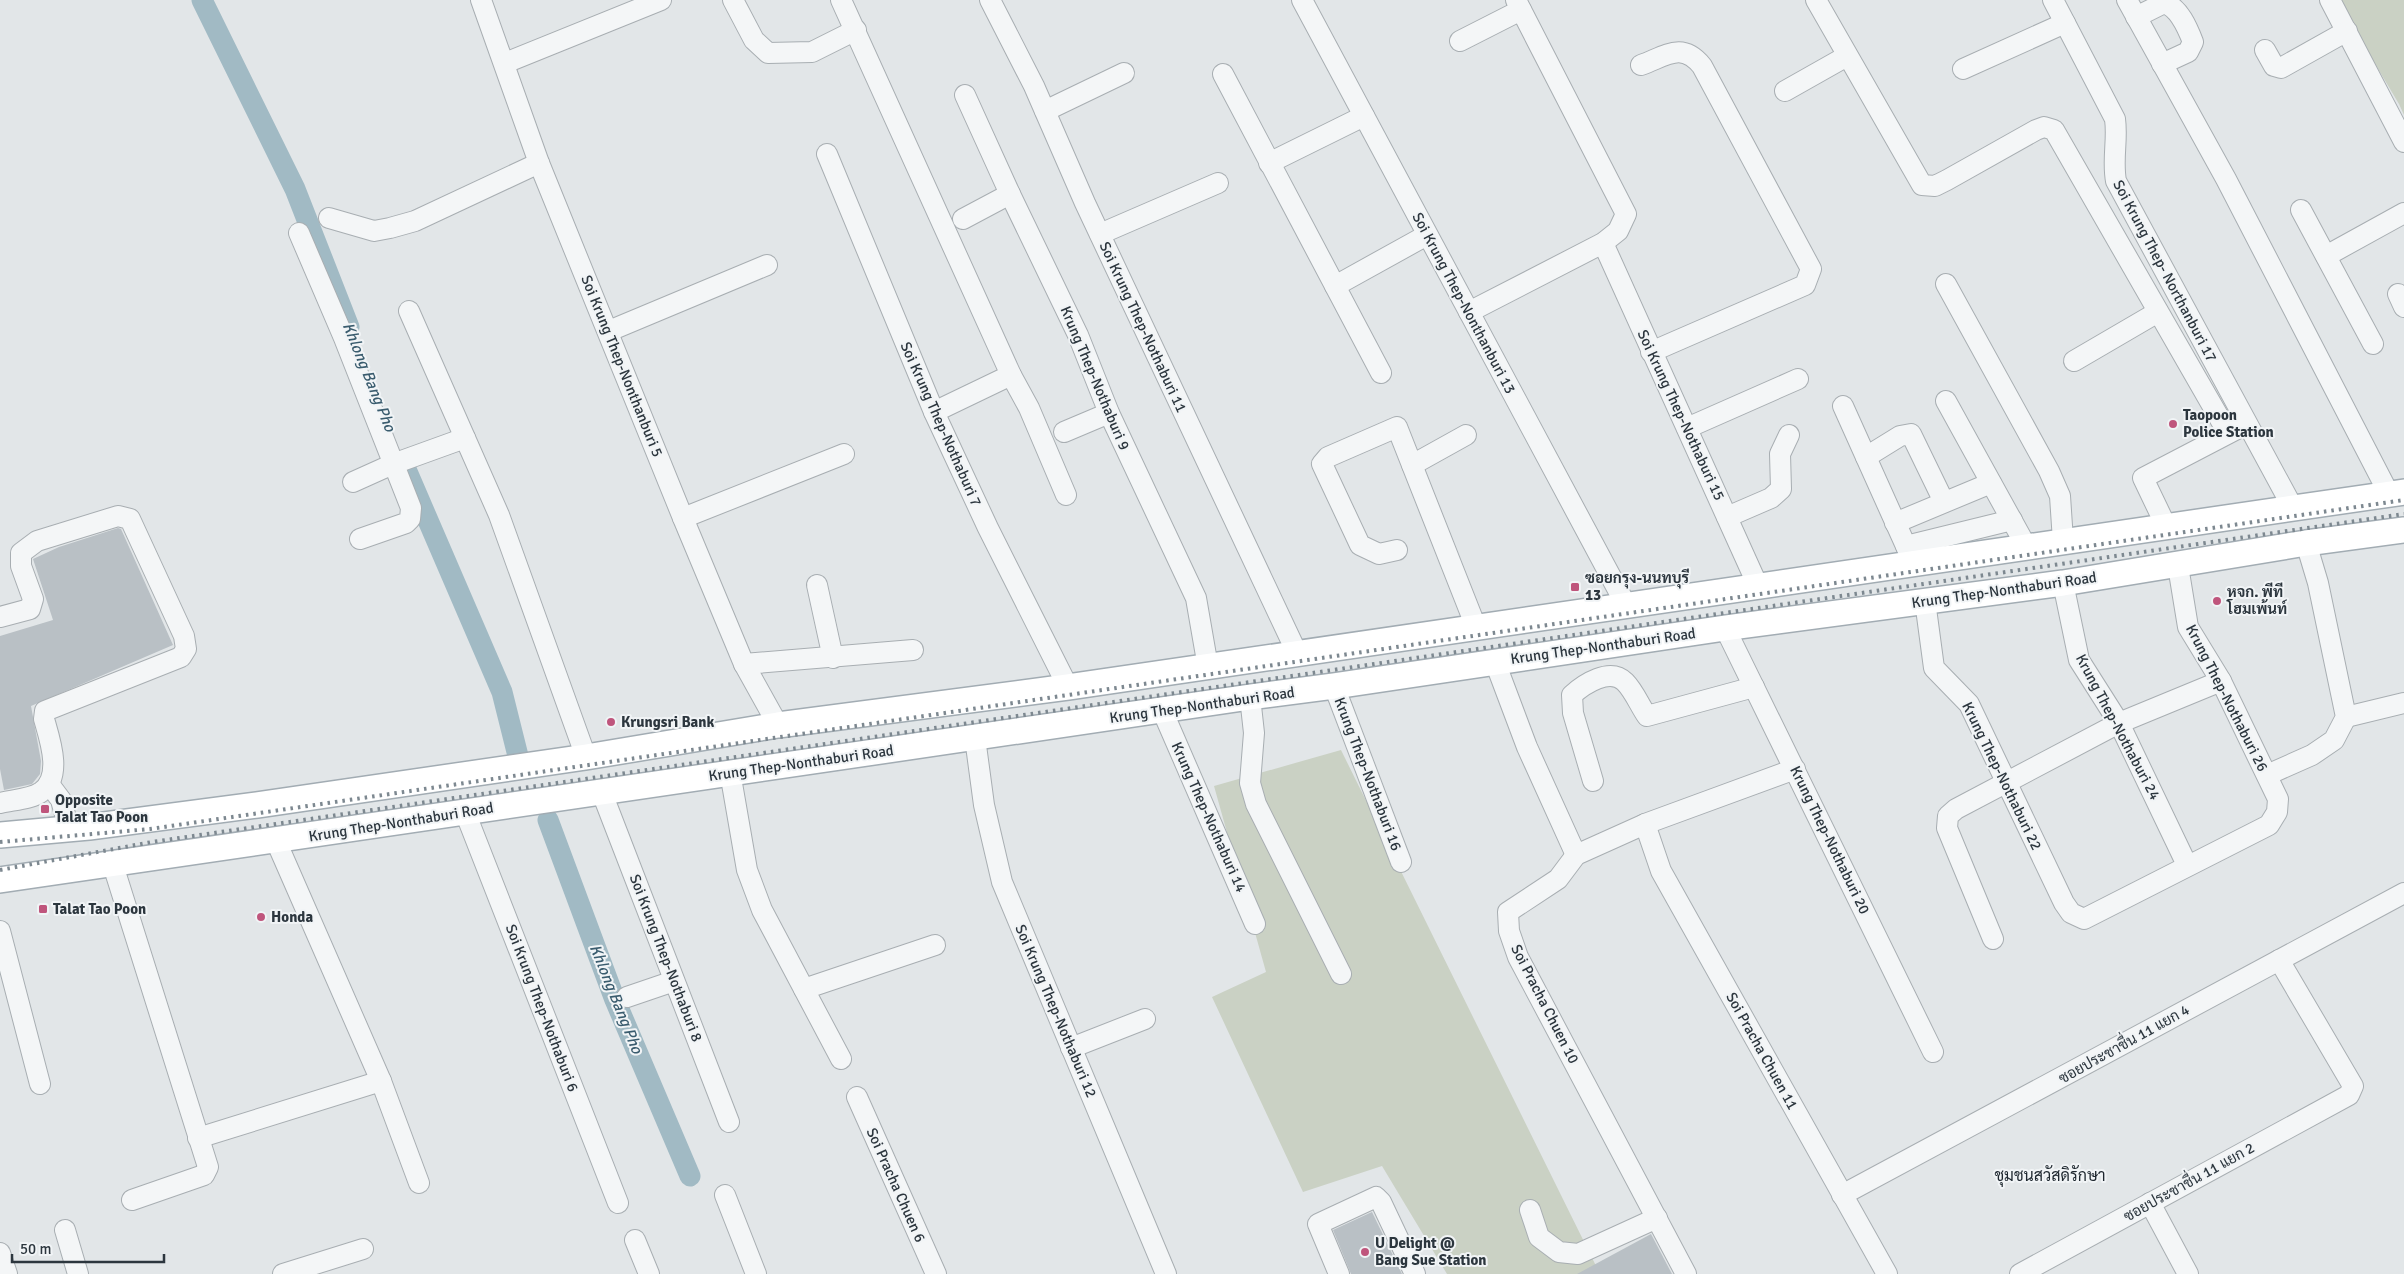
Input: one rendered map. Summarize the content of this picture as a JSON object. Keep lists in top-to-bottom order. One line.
{"streets":{"main road":["Krung Thep-Nonthaburi Road"],"street":["Soi Krung Thep- Northanburi 17","Soi Krung Thep-Nonthanburi 13","Soi Krung Thep-Nothaburi 11","Soi Krung Thep-Nonthanburi 5","Krung Thep-Nothaburi 9","Soi Krung Thep-Nothaburi 15","Soi Krung Thep-Nothaburi 7","Krung Thep-Nothaburi 26","Krung Thep-Nothaburi 24","Krung Thep-Nothaburi 16","Krung Thep-Nothaburi 22","Krung Thep-Nothaburi 14","Krung Thep-Nothaburi 20","Soi Krung Thep-Nothaburi 8","Soi Pracha Chuen 10","Soi Krung Thep-Nothaburi 6","Soi Krung Thep-Nothaburi 12","ซอยประชาชื่น 11 แยก 4","Soi Pracha Chuen 11","ซอยประชาชื่น 11 แยก 2","Soi Pracha Chuen 6"]},"crossings":[["Krung Thep-Nonthaburi Road","Krung Thep-Nothaburi 26"],["Krung Thep-Nonthaburi Road","Krung Thep-Nothaburi 24"],["Krung Thep-Nonthaburi Road","Krung Thep-Nothaburi 16"],["Krung Thep-Nonthaburi Road","Krung Thep-Nothaburi 22"],["Krung Thep-Nonthaburi Road","Krung Thep-Nothaburi 14"],["Krung Thep-Nonthaburi Road","Krung Thep-Nothaburi 20"],["Krung Thep-Nonthaburi Road","Soi Krung Thep-Nothaburi 8"],["Krung Thep-Nonthaburi Road","Soi Krung Thep-Nothaburi 6"],["Krung Thep-Nonthaburi Road","Soi Krung Thep-Nothaburi 12"],["Krung Thep-Nothaburi 26","Krung Thep-Nothaburi 24"],["Krung Thep-Nothaburi 26","Krung Thep-Nothaburi 22"],["Krung Thep-Nothaburi 24","Krung Thep-Nothaburi 22"],["Krung Thep-Nothaburi 20","Soi Pracha Chuen 10"],["Soi Pracha Chuen 10","Soi Pracha Chuen 11"],["ซอยประชาชื่น 11 แยก 4","Soi Pracha Chuen 11"],["ซอยประชาชื่น 11 แยก 4","ซอยประชาชื่น 11 แยก 2"]],"districts":["ชุมชนสวัสดิรักษา"],"water":["Khlong Bang Pho"],"places":{"other":["Taopoon Police Station","หจก. พีที โฮมเพ้นท์","Krungsri Bank","Honda","U Delight @ Bang Sue Station"],"transit":["ซอยกรุง-นนทบุรี 13","Opposite Talat Tao Poon","Talat Tao Poon"]},"scale_bar":"50 m"}
